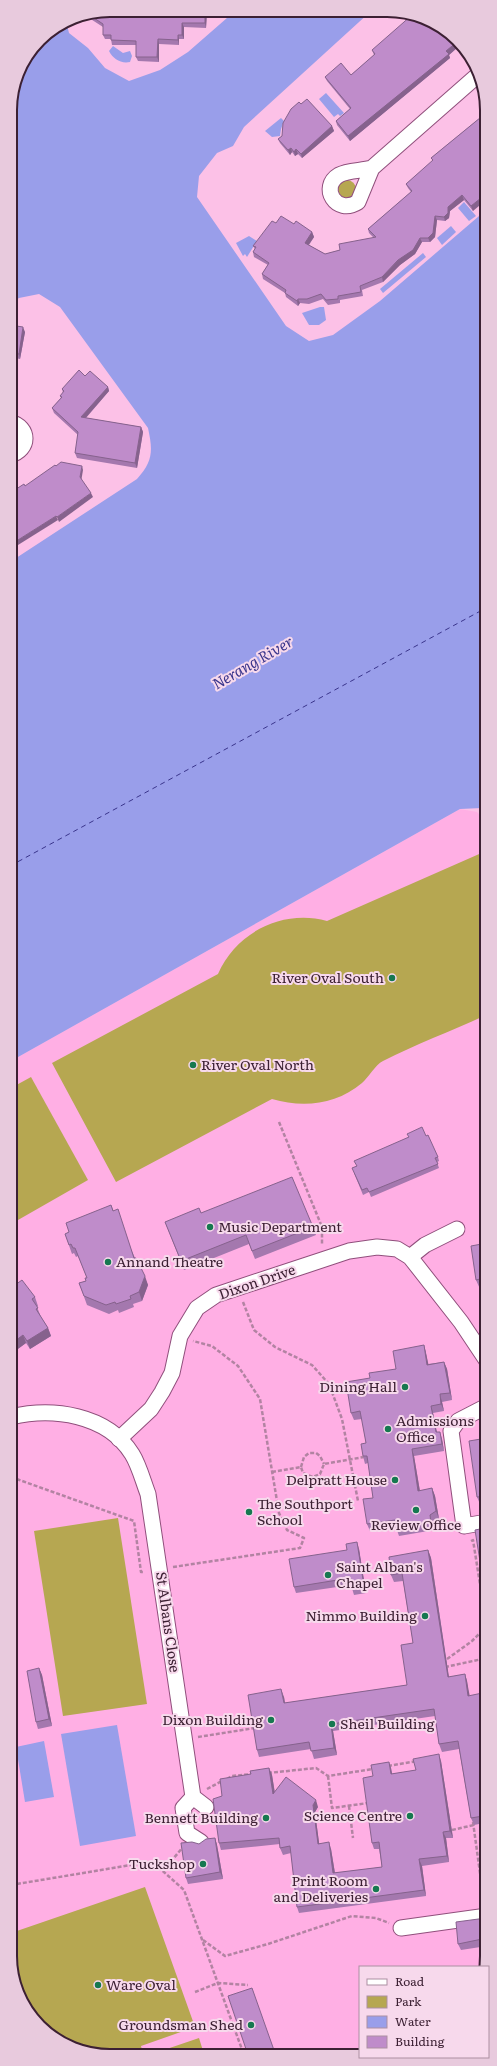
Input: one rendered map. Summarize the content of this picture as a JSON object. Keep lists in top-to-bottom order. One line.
{"streets":{"street":["Dixon Drive","St Albans Close"]},"crossings":[["Dixon Drive","St Albans Close"]],"water":["Nerang River"],"places":["River Oval South","River Oval North","Music Department","Annand Theatre","Dining Hall","Admissions Office","Delpratt House","Review Office","The Southport School","Saint Alban's Chapel","Nimmo Building","Dixon Building","Sheil Building","Science Centre","Bennett Building","Tuckshop","Print Room and Deliveries","Ware Oval","Groundsman Shed"],"legend":["Road","Park","Water","Building"]}
